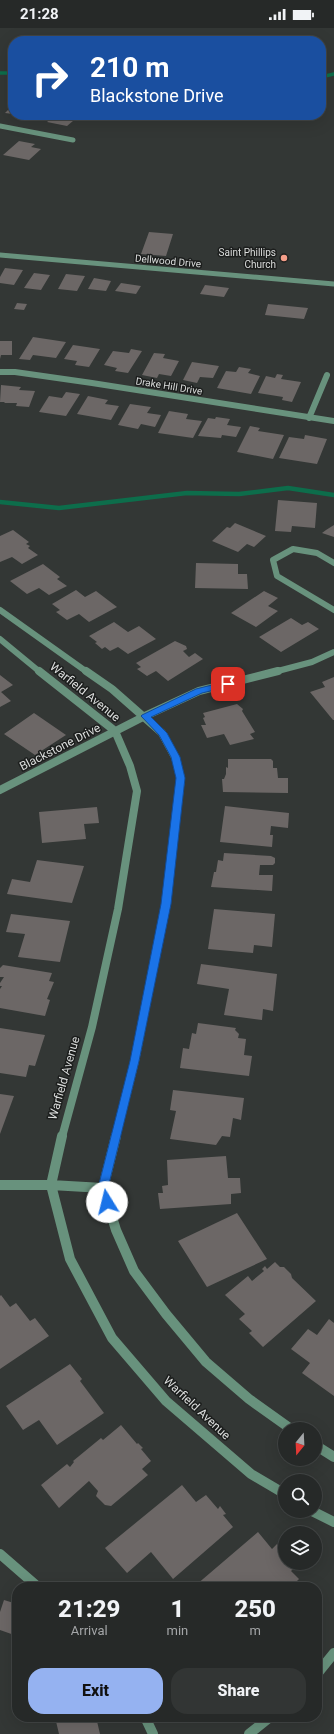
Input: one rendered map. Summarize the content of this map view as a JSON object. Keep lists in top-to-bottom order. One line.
{"streets":{"street":["Dellwood Drive","Drake Hill Drive","Warfield Avenue","Blackstone Drive"]},"crossings":[["Warfield Avenue","Blackstone Drive"]],"places":["Saint Phillips Church"],"north":"bottom","page":{"status":"21:28","turn":["210 m","Blackstone Drive"],"eta":["21:29","Arrival","1","min","250","m"],"buttons":["Exit","Share"]}}
